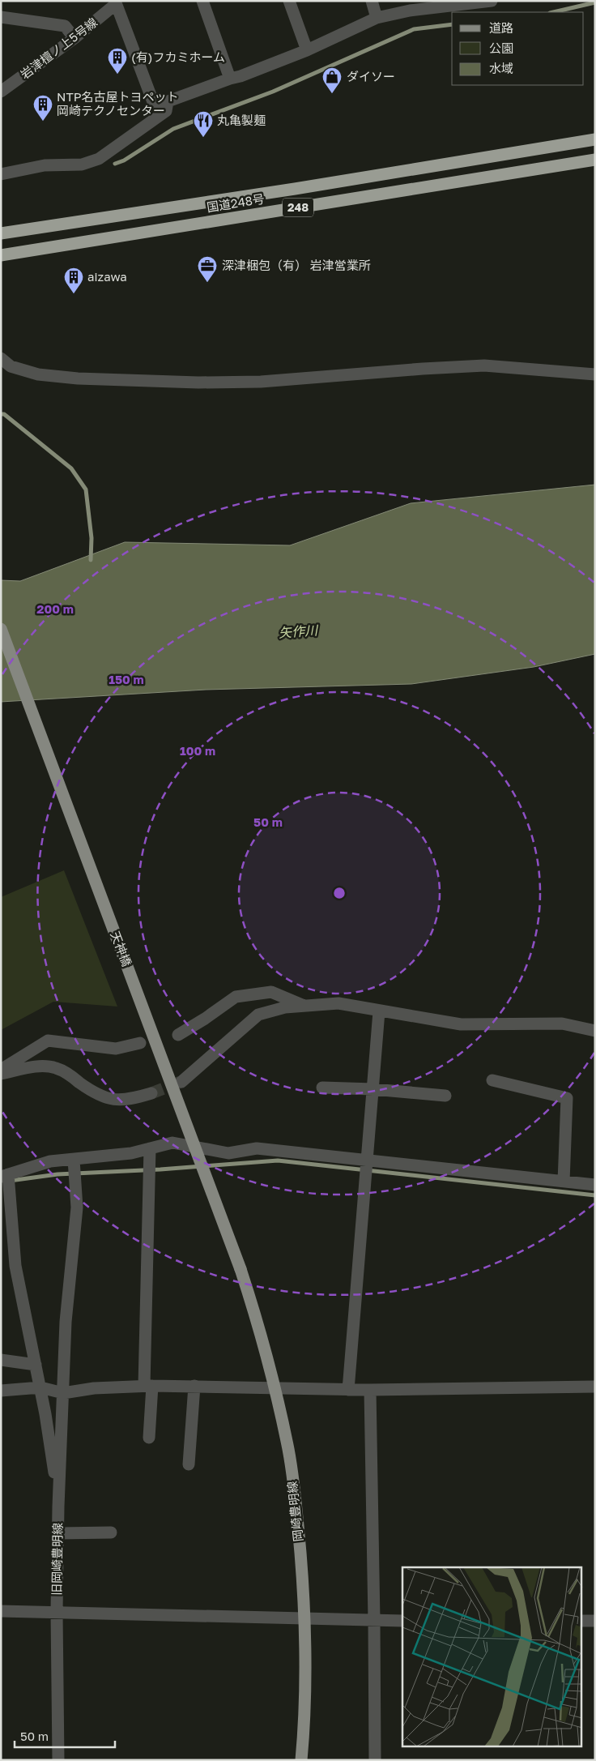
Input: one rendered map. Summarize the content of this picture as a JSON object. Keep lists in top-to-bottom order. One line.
{"streets":{"highway":["国道248号","248"],"main road":["天神橋","岡崎豊明線"],"street":["岩津檀ノ上5号線","旧岡崎豊明線"]},"crossings":[["天神橋","岡崎豊明線"]],"water":["矢作川"],"places":{"building":["(有)フカミホーム","NTP名古屋トヨペット 岡崎テクノセンター","aizawa"],"shop":["ダイソー"],"restaurant":["丸亀製麺"],"office":["深津梱包（有） 岩津営業所"]},"legend":["道路","公園","水域"],"scale_bar":"50 m","rings":["200 m","150 m","100 m","50 m"]}
